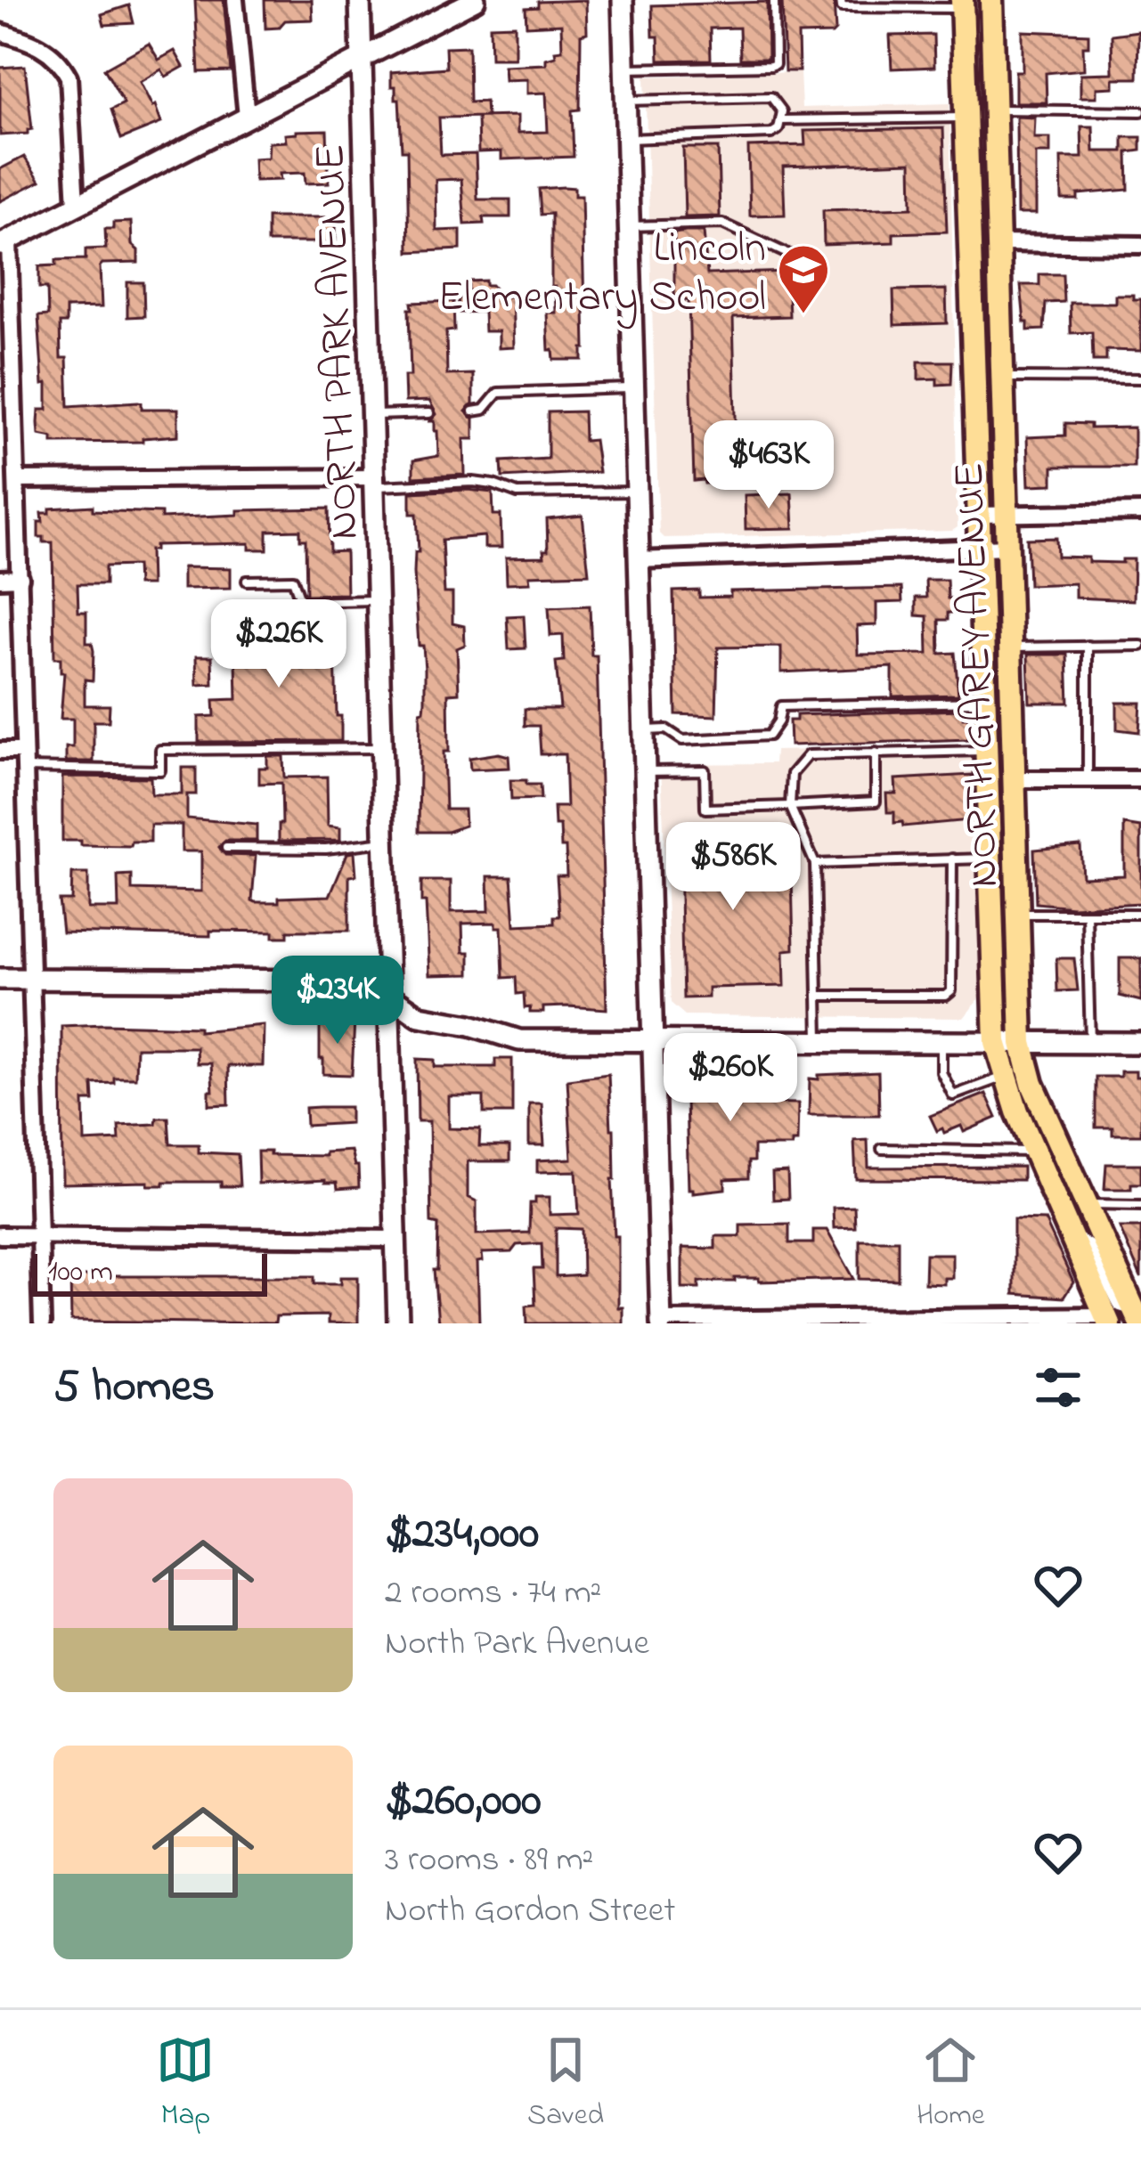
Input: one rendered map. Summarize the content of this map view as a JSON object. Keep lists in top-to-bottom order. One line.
{"streets":{"main road":["NORTH GAREY AVENUE"],"street":["NORTH PARK AVENUE"]},"places":{"school or university":["Lincoln Elementary School"]},"scale_bar":"100 m","page":{"price":["$463K","$226K","$586K","$234K","$260K"],"scale":"100 m","heading":"5 homes","list":[{"name":"$234,000","note":"2 rooms · 74 m² · North Park Avenue"},{"name":"$260,000","note":"3 rooms · 89 m² · North Gordon Street"}],"tabs":["Map","Saved","Home"]}}
